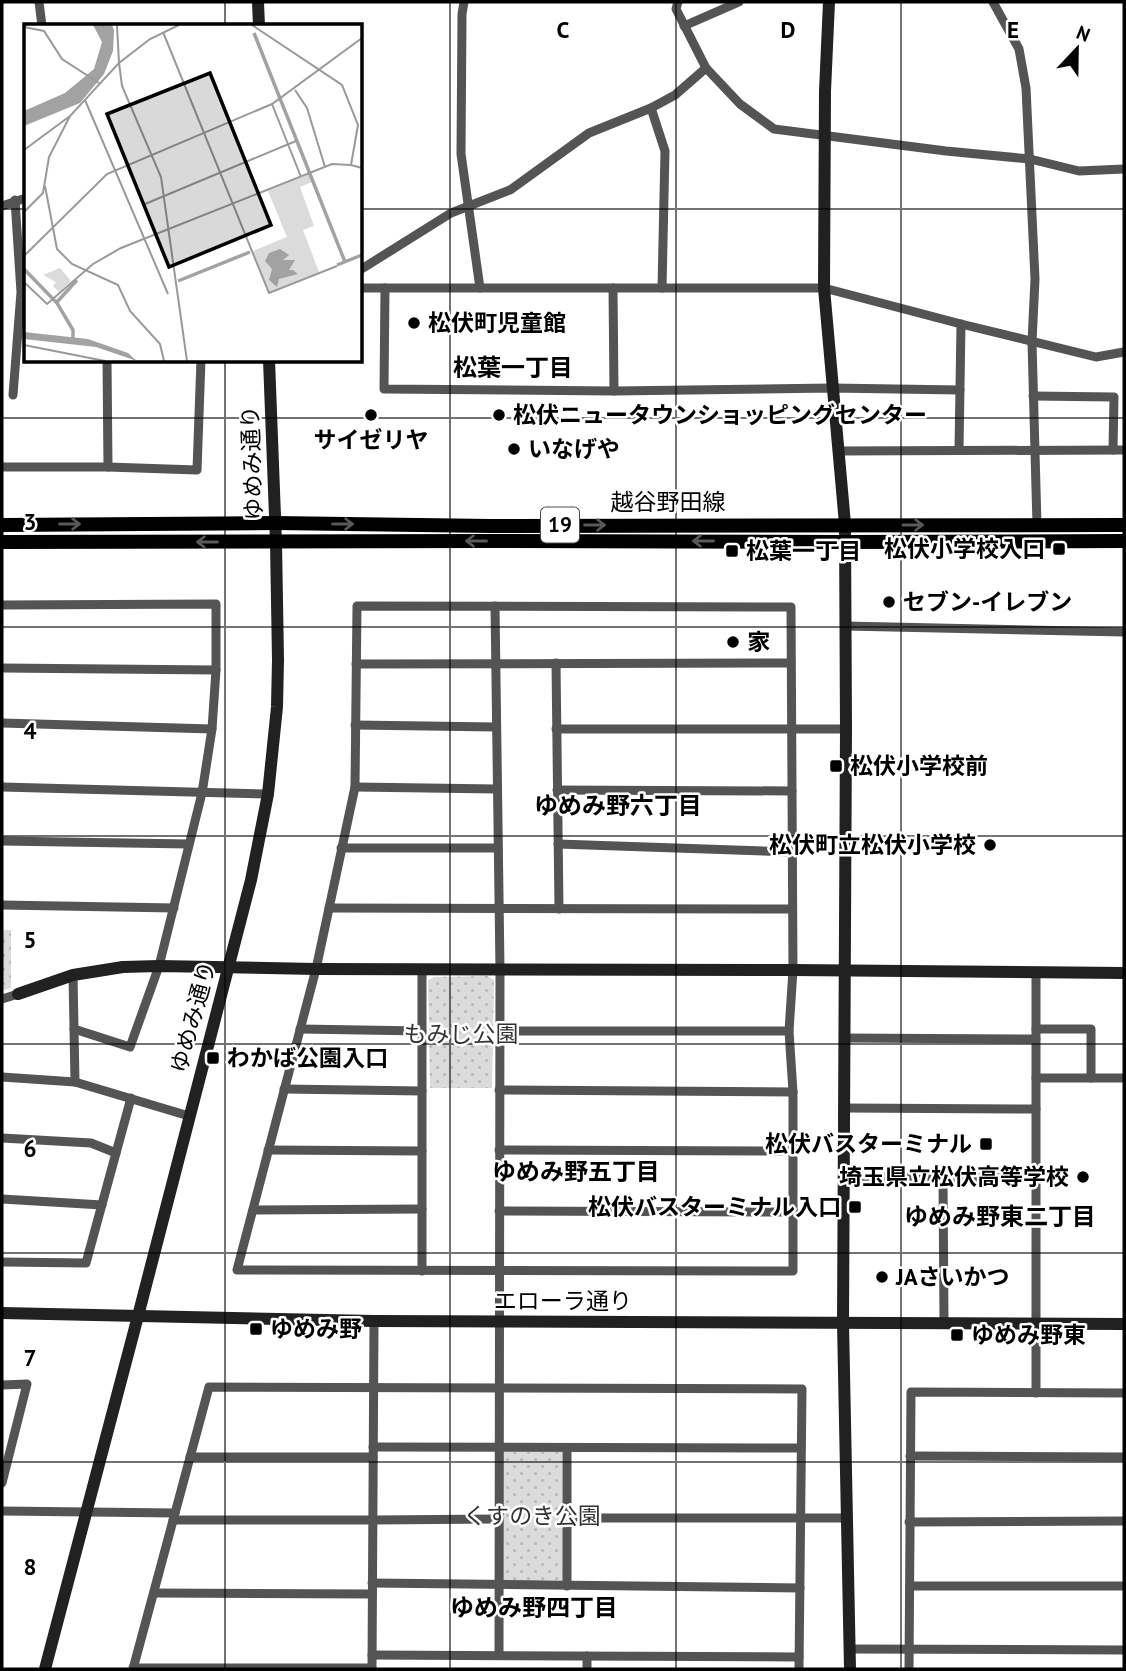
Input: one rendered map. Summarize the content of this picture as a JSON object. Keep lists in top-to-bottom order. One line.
{"streets":{"main road":["越谷野田線","19"],"street":["ゆめみ通り","エローラ通り"]},"crossings":[["ゆめみ通り","越谷野田線"],["ゆめみ通り","エローラ通り"]],"districts":["松葉一丁目","ゆめみ野六丁目","ゆめみ野五丁目","ゆめみ野東二丁目","ゆめみ野四丁目"],"parks":["もみじ公園","くすのき公園"],"places":{"other":["松伏町児童館","サイゼリヤ","松伏ニュータウンショッピングセンター","いなげや","セブン-イレブン","家","松伏町立松伏小学校","埼玉県立松伏高等学校","JAさいかつ"],"transit":["松伏小学校入口","松葉一丁目","松伏小学校前","わかば公園入口","松伏バスターミナル","松伏バスターミナル入口","ゆめみ野","ゆめみ野東"]},"north":"top","grid":{"columns":["C","D","E"],"rows":["3","4","5","6","7","8"]}}
